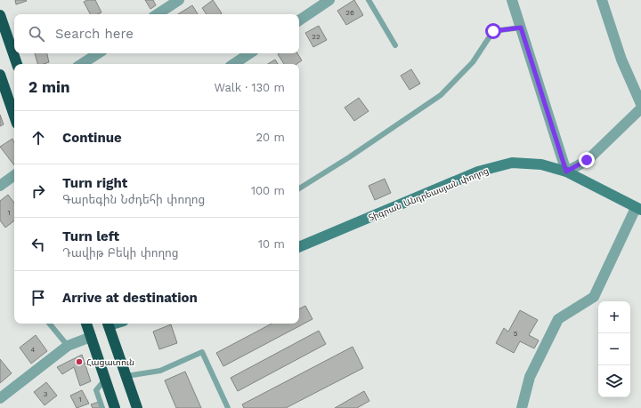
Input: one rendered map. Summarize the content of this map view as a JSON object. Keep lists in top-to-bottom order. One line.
{"streets":{"main road":["Տիգրան Անդրեասյան փողոց"]},"places":["Հացատուն"],"house_numbers":["26","22","1","5","4","3","1"],"page":{"search":"Search here","heading":["2 min","Walk · 130 m"],"list":[["Continue","20 m"],["Turn right","Գարեգին Նժդեհի փողոց","100 m"],["Turn left","Դավիթ Բեկի փողոց","10 m"],"Arrive at destination"],"map_buttons":["+","−"]}}
